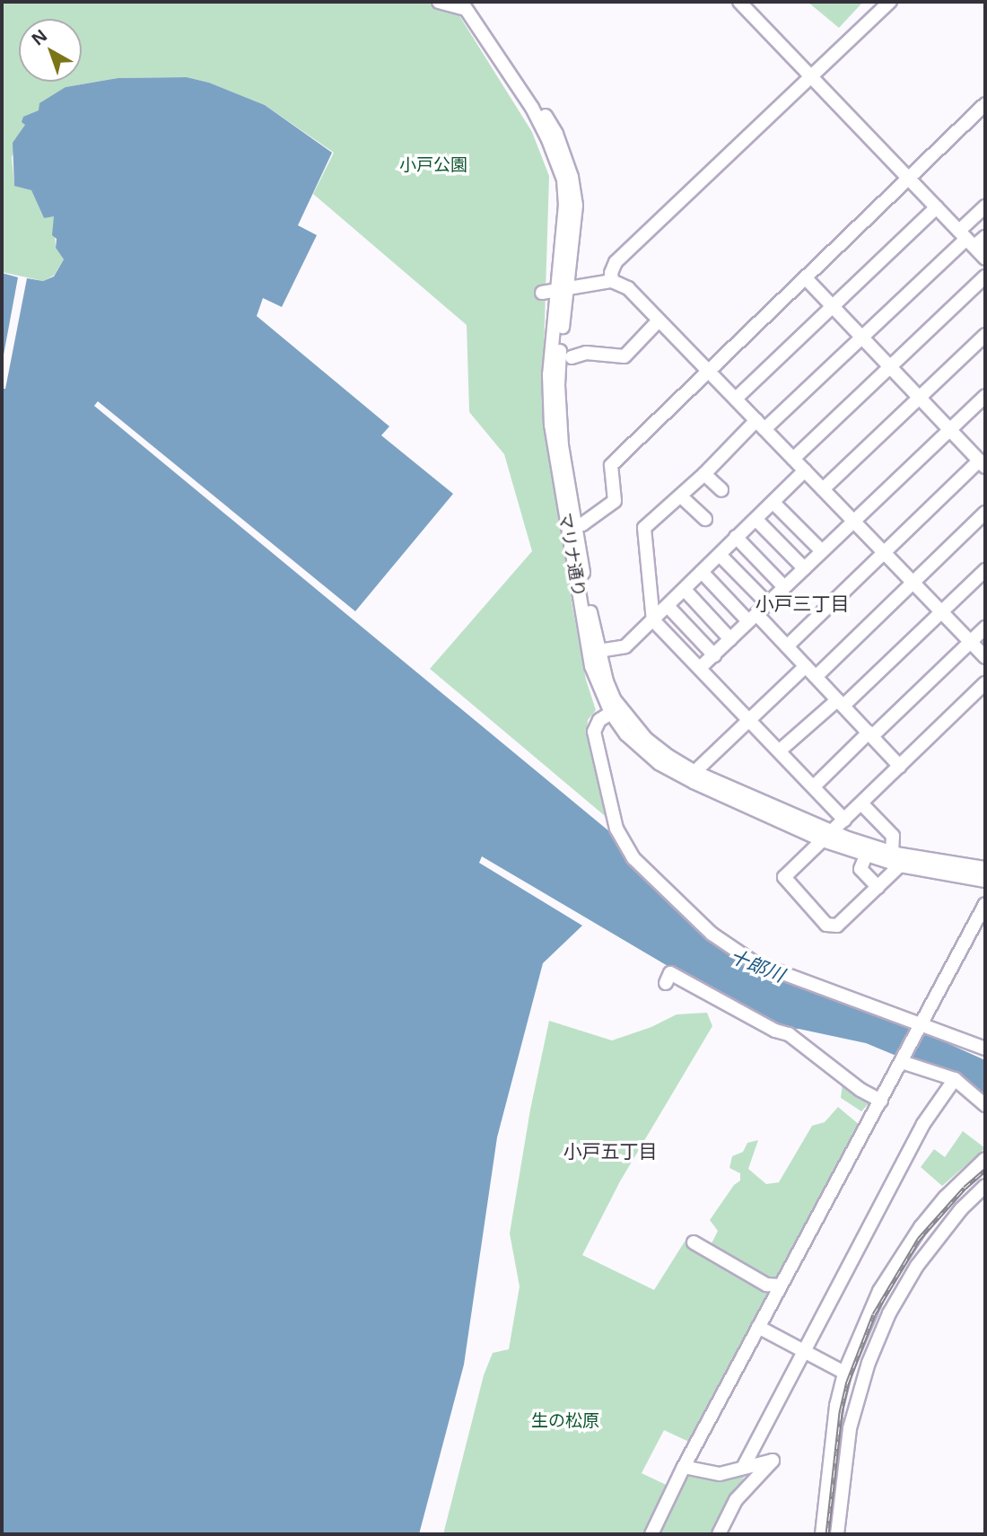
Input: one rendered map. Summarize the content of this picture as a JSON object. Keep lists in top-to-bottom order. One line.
{"streets":{"street":["マリナ通り"]},"districts":["小戸三丁目","小戸五丁目"],"water":["十郎川"],"parks":["小戸公園","生の松原"],"north":"top left"}
